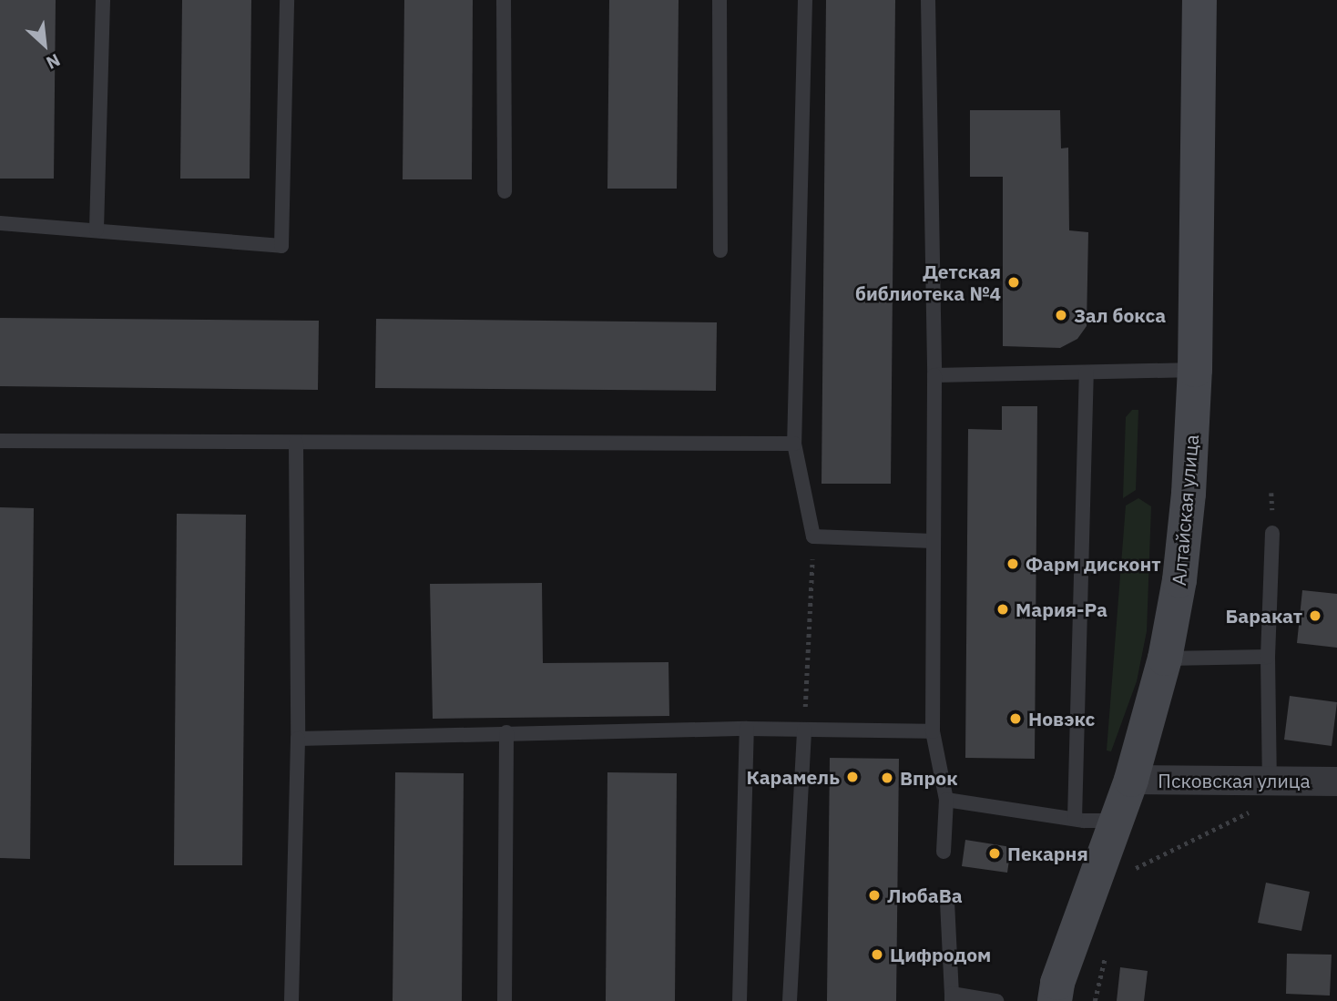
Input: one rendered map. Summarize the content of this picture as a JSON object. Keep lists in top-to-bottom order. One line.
{"streets":{"main road":["Алтайская улица"],"street":["Псковская улица"]},"crossings":[["Алтайская улица","Псковская улица"]],"places":["Детская библиотека №4","Зал бокса","Фарм дисконт","Мария-Ра","Баракат","Новэкс","Карамель","Впрок","Пекарня","ЛюбаВа","Цифродом"],"north":"bottom right"}
